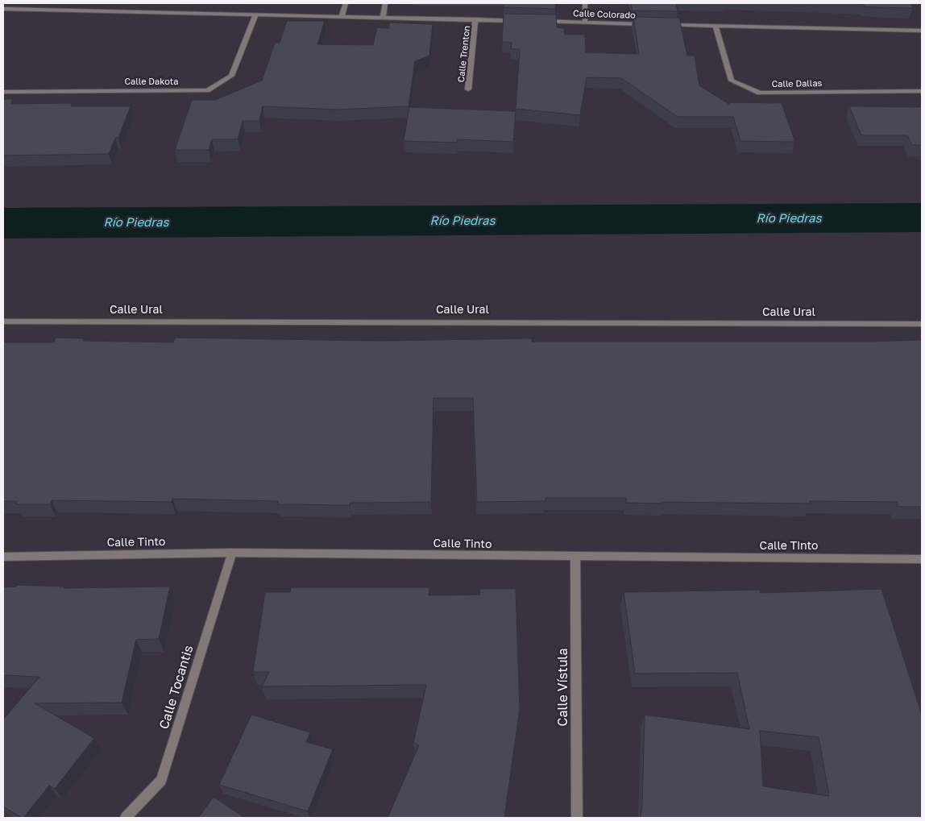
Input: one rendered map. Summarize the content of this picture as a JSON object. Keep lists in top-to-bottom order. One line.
{"streets":{"street":["Calle Colorado","Calle Trenton","Calle Dakota","Calle Dallas","Calle Ural","Calle Tinto","Calle Tocantis","Calle Vístula"]},"crossings":[["Calle Tinto","Calle Tocantis"],["Calle Tinto","Calle Vístula"]],"water":["Río Piedras"]}
